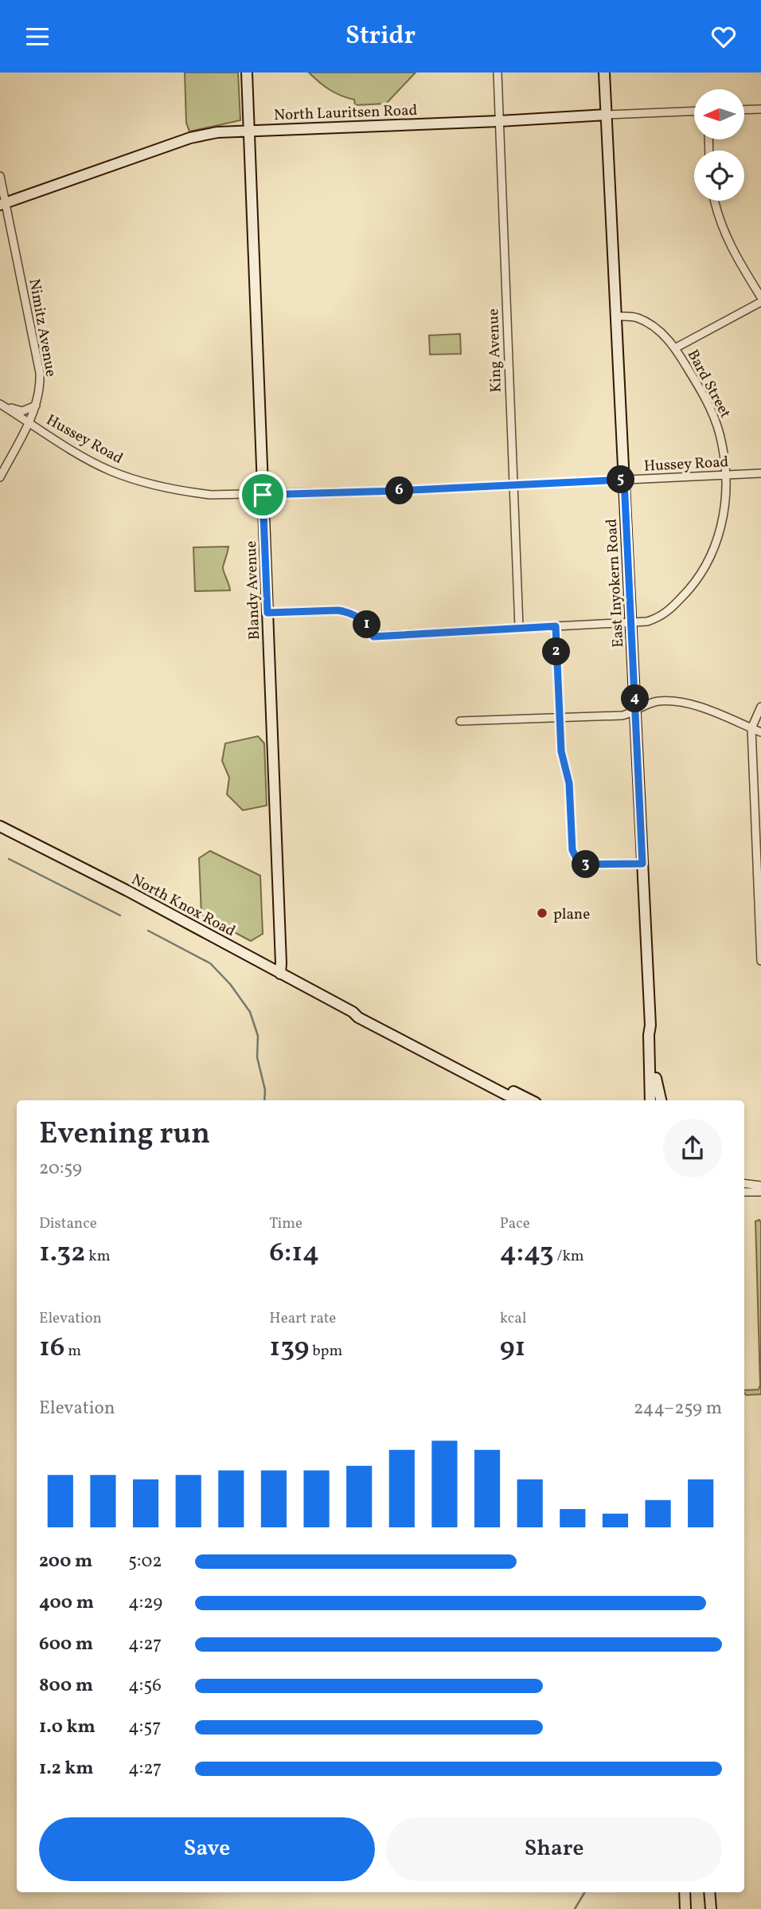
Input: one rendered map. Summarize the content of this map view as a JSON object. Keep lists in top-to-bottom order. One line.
{"streets":{"street":["North Lauritsen Road","Nimitz Avenue","King Avenue","Bard Street","Hussey Road","East Inyokern Road","Blandy Avenue","North Knox Road"]},"crossings":[["North Lauritsen Road","Nimitz Avenue"],["North Lauritsen Road","King Avenue"],["North Lauritsen Road","East Inyokern Road"],["North Lauritsen Road","Blandy Avenue"],["Nimitz Avenue","Hussey Road"],["King Avenue","Bard Street"],["King Avenue","Hussey Road"],["Bard Street","Hussey Road"],["Bard Street","East Inyokern Road"],["Bard Street","Blandy Avenue"],["Hussey Road","East Inyokern Road"],["Hussey Road","Blandy Avenue"],["Blandy Avenue","North Knox Road"]],"places":["plane"],"north":"left","page":{"header":"Stridr","pins":["5","6","1","2","4","3"],"heading":["Evening run","20:59"],"stats":[["Distance","1.32 km"],["Time","6:14"],["Pace","4:43 /km"],["Elevation","16 m"],["Heart rate","139 bpm"],["kcal","91"]],"chart":["Elevation","244–259 m"],"list":[{"name":"200 m","note":"5:02"},{"name":"400 m","note":"4:29"},{"name":"600 m","note":"4:27"},{"name":"800 m","note":"4:56"},{"name":"1.0 km","note":"4:57"},{"name":"1.2 km","note":"4:27"}],"buttons":["Save","Share"]}}
